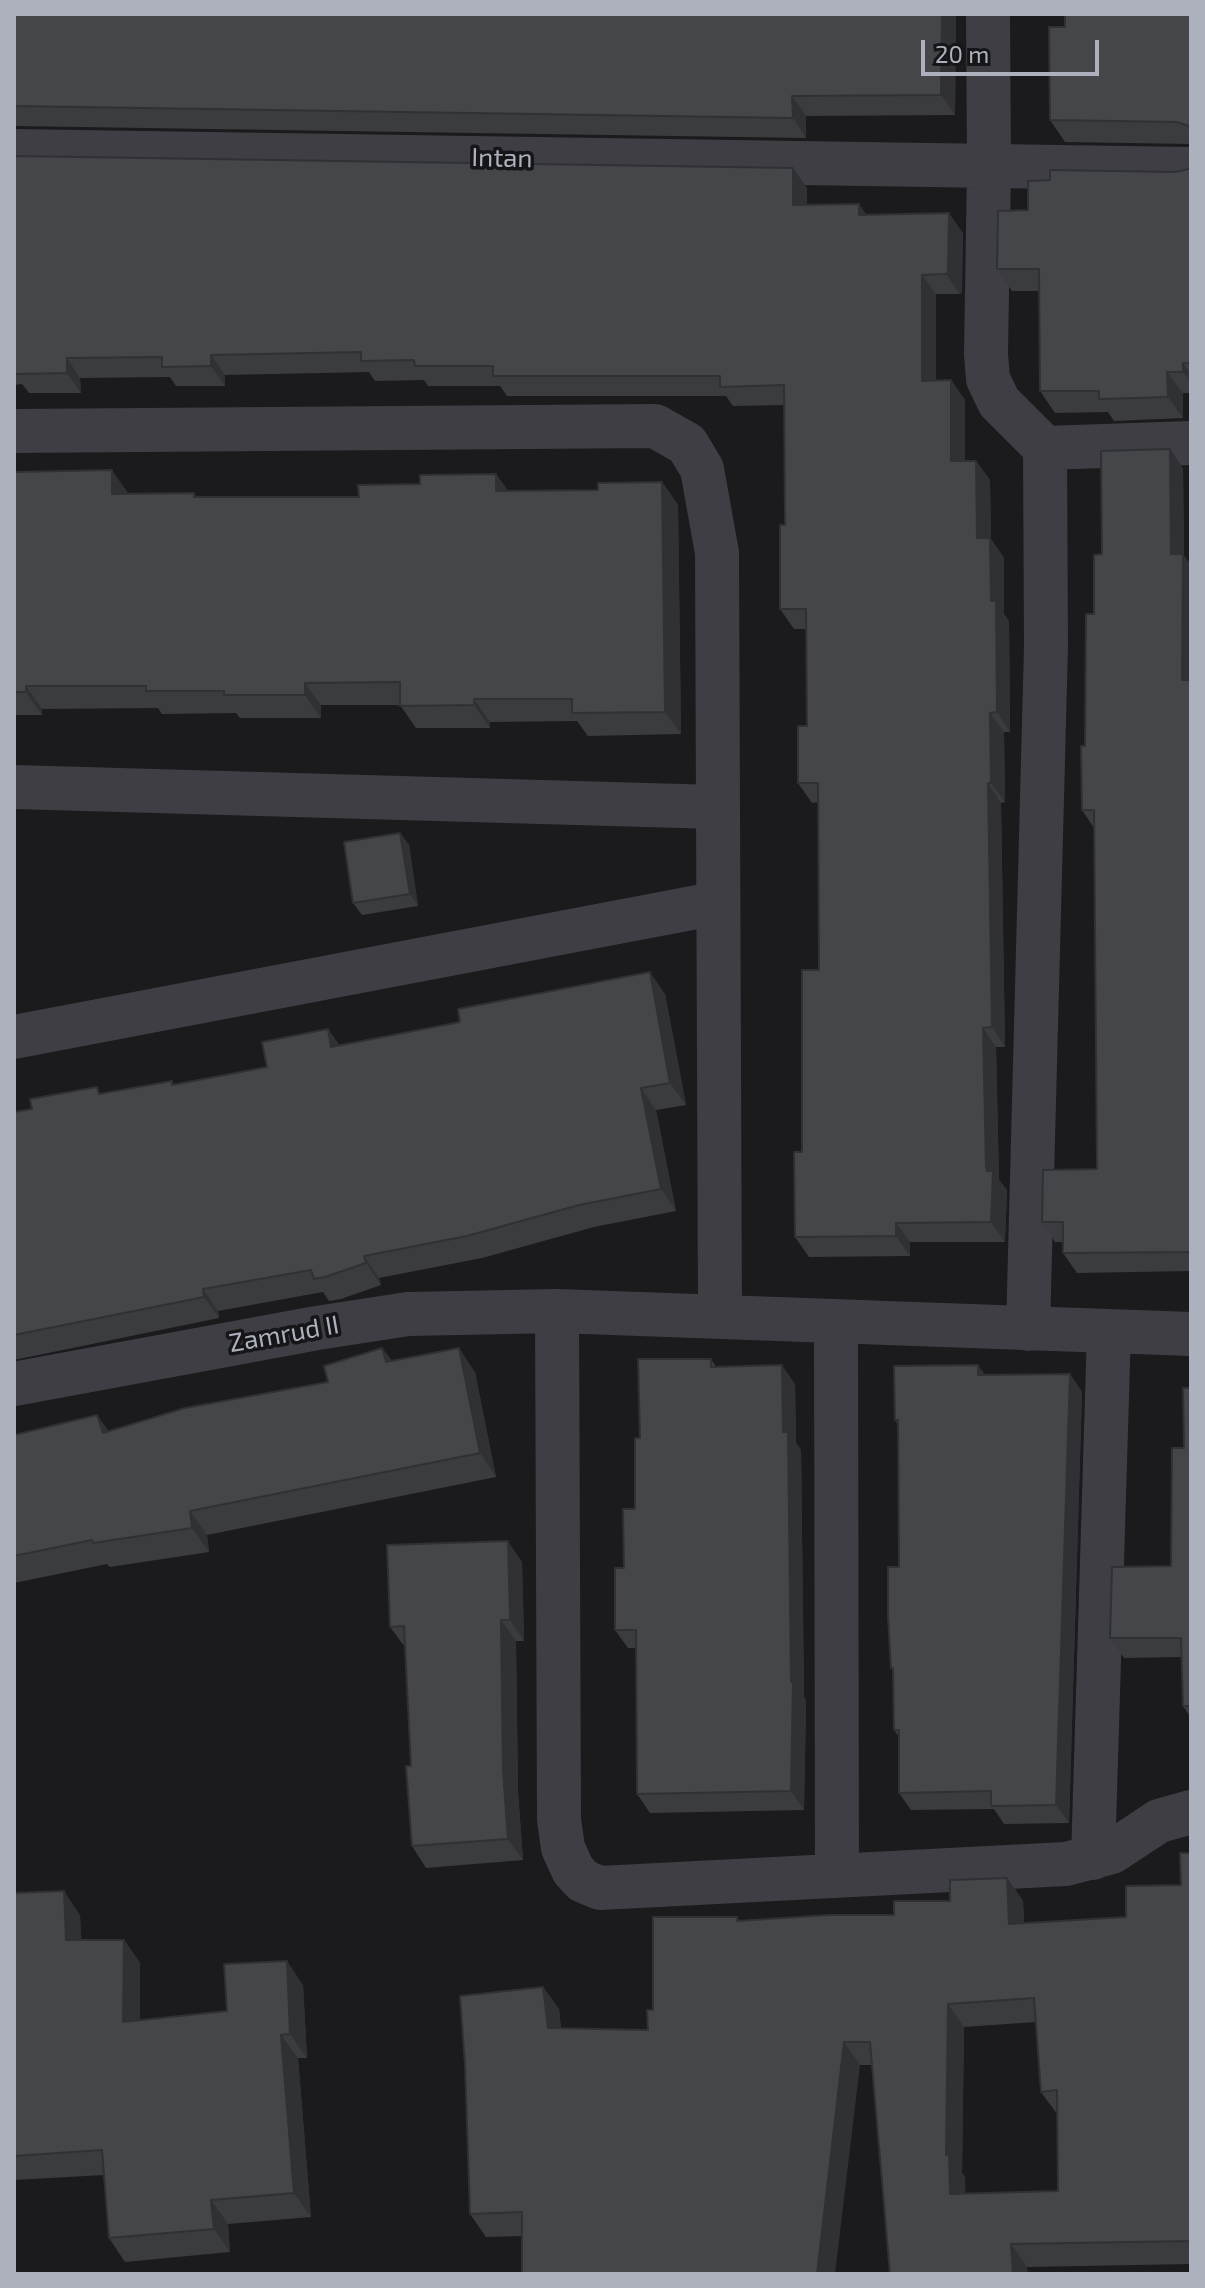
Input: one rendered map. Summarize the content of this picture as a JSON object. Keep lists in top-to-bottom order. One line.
{"streets":{"street":["Intan","Zamrud II"]},"scale_bar":"20 m"}
